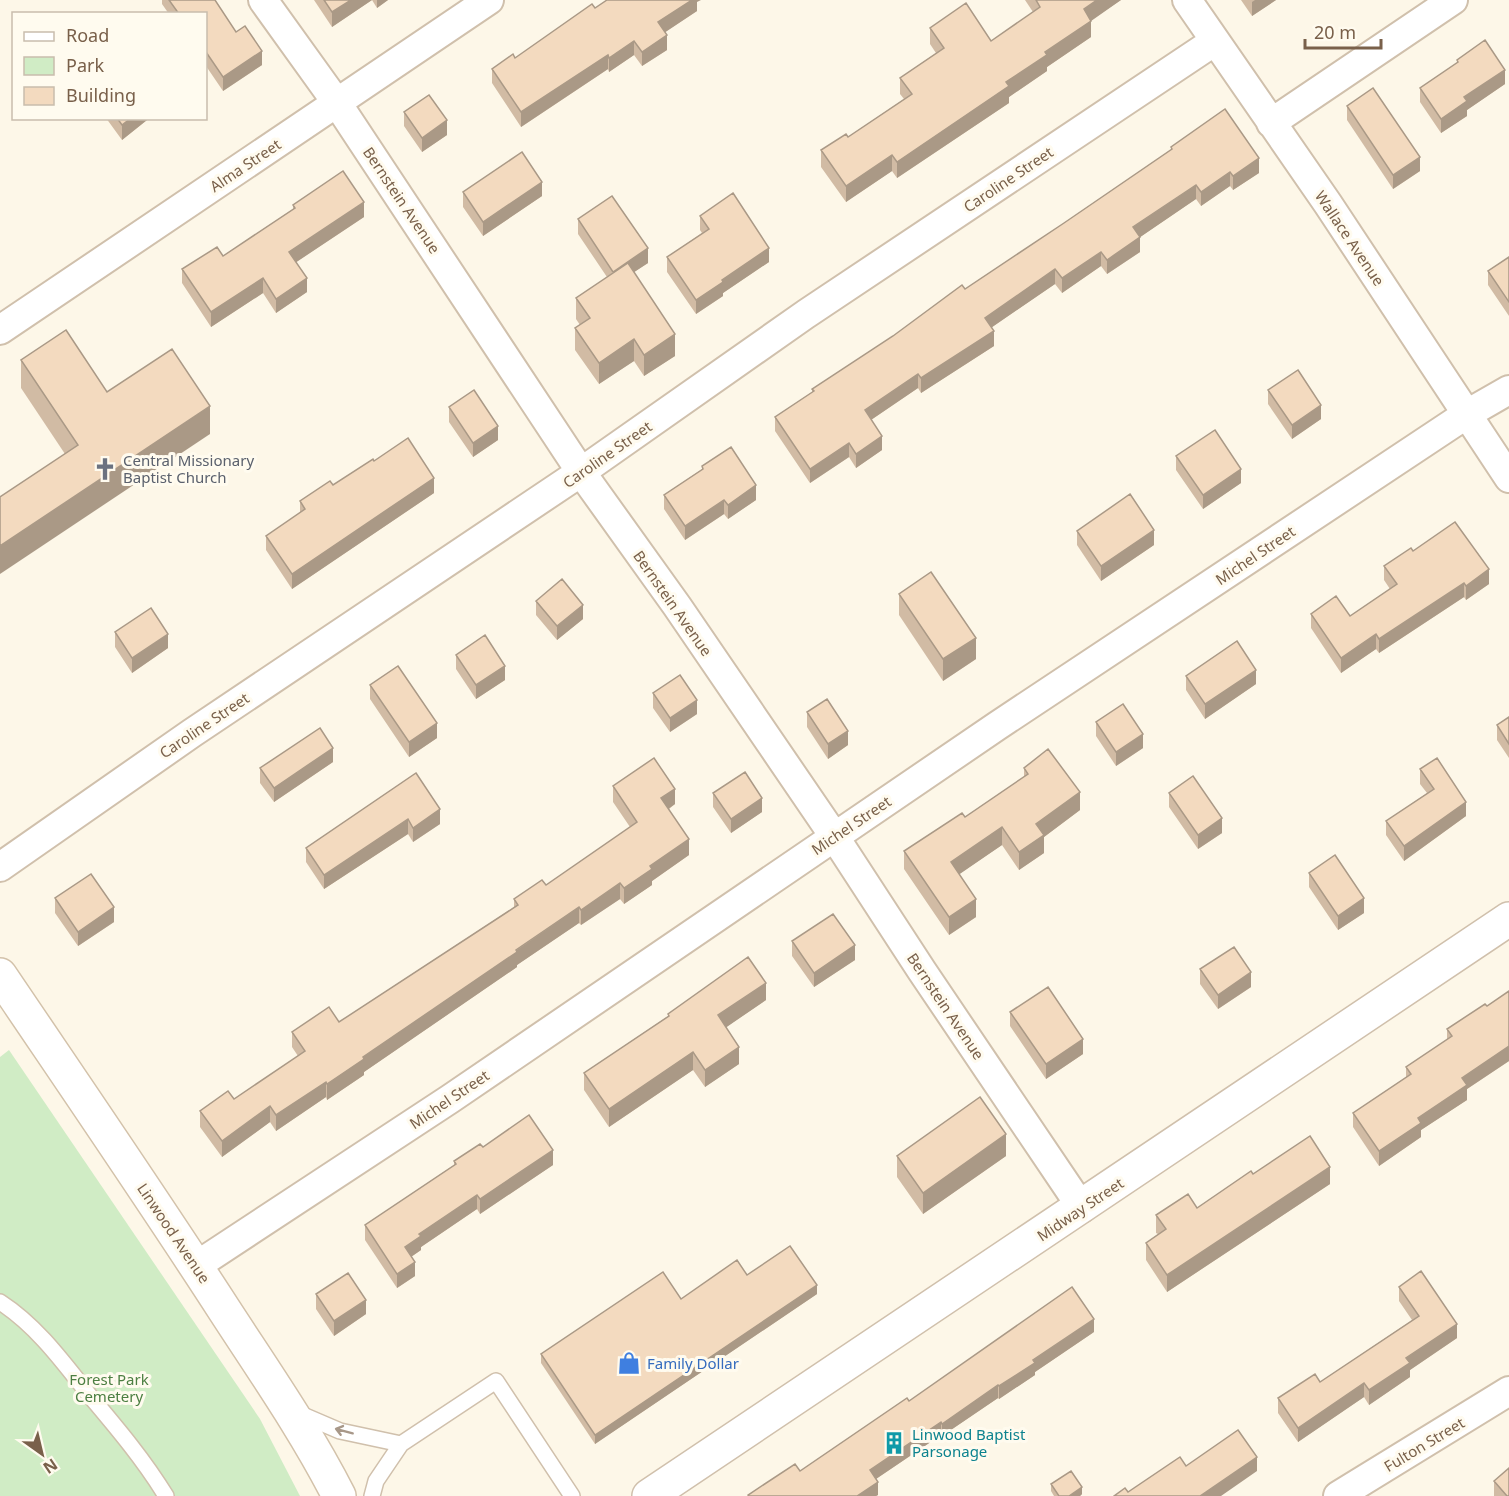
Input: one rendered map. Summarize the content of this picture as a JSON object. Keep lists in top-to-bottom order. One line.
{"streets":{"street":["Alma Street","Caroline Street","Bernstein Avenue","Wallace Avenue","Michel Street","Midway Street","Linwood Avenue","Fulton Street"]},"crossings":[["Alma Street","Bernstein Avenue"],["Caroline Street","Bernstein Avenue"],["Caroline Street","Wallace Avenue"],["Bernstein Avenue","Michel Street"],["Bernstein Avenue","Midway Street"],["Wallace Avenue","Michel Street"],["Michel Street","Linwood Avenue"]],"parks":["Forest Park Cemetery"],"places":{"church":["Central Missionary Baptist Church"],"shop":["Family Dollar"],"building":["Linwood Baptist Parsonage"]},"legend":["Road","Park","Building"],"scale_bar":"20 m","north":"bottom right"}
